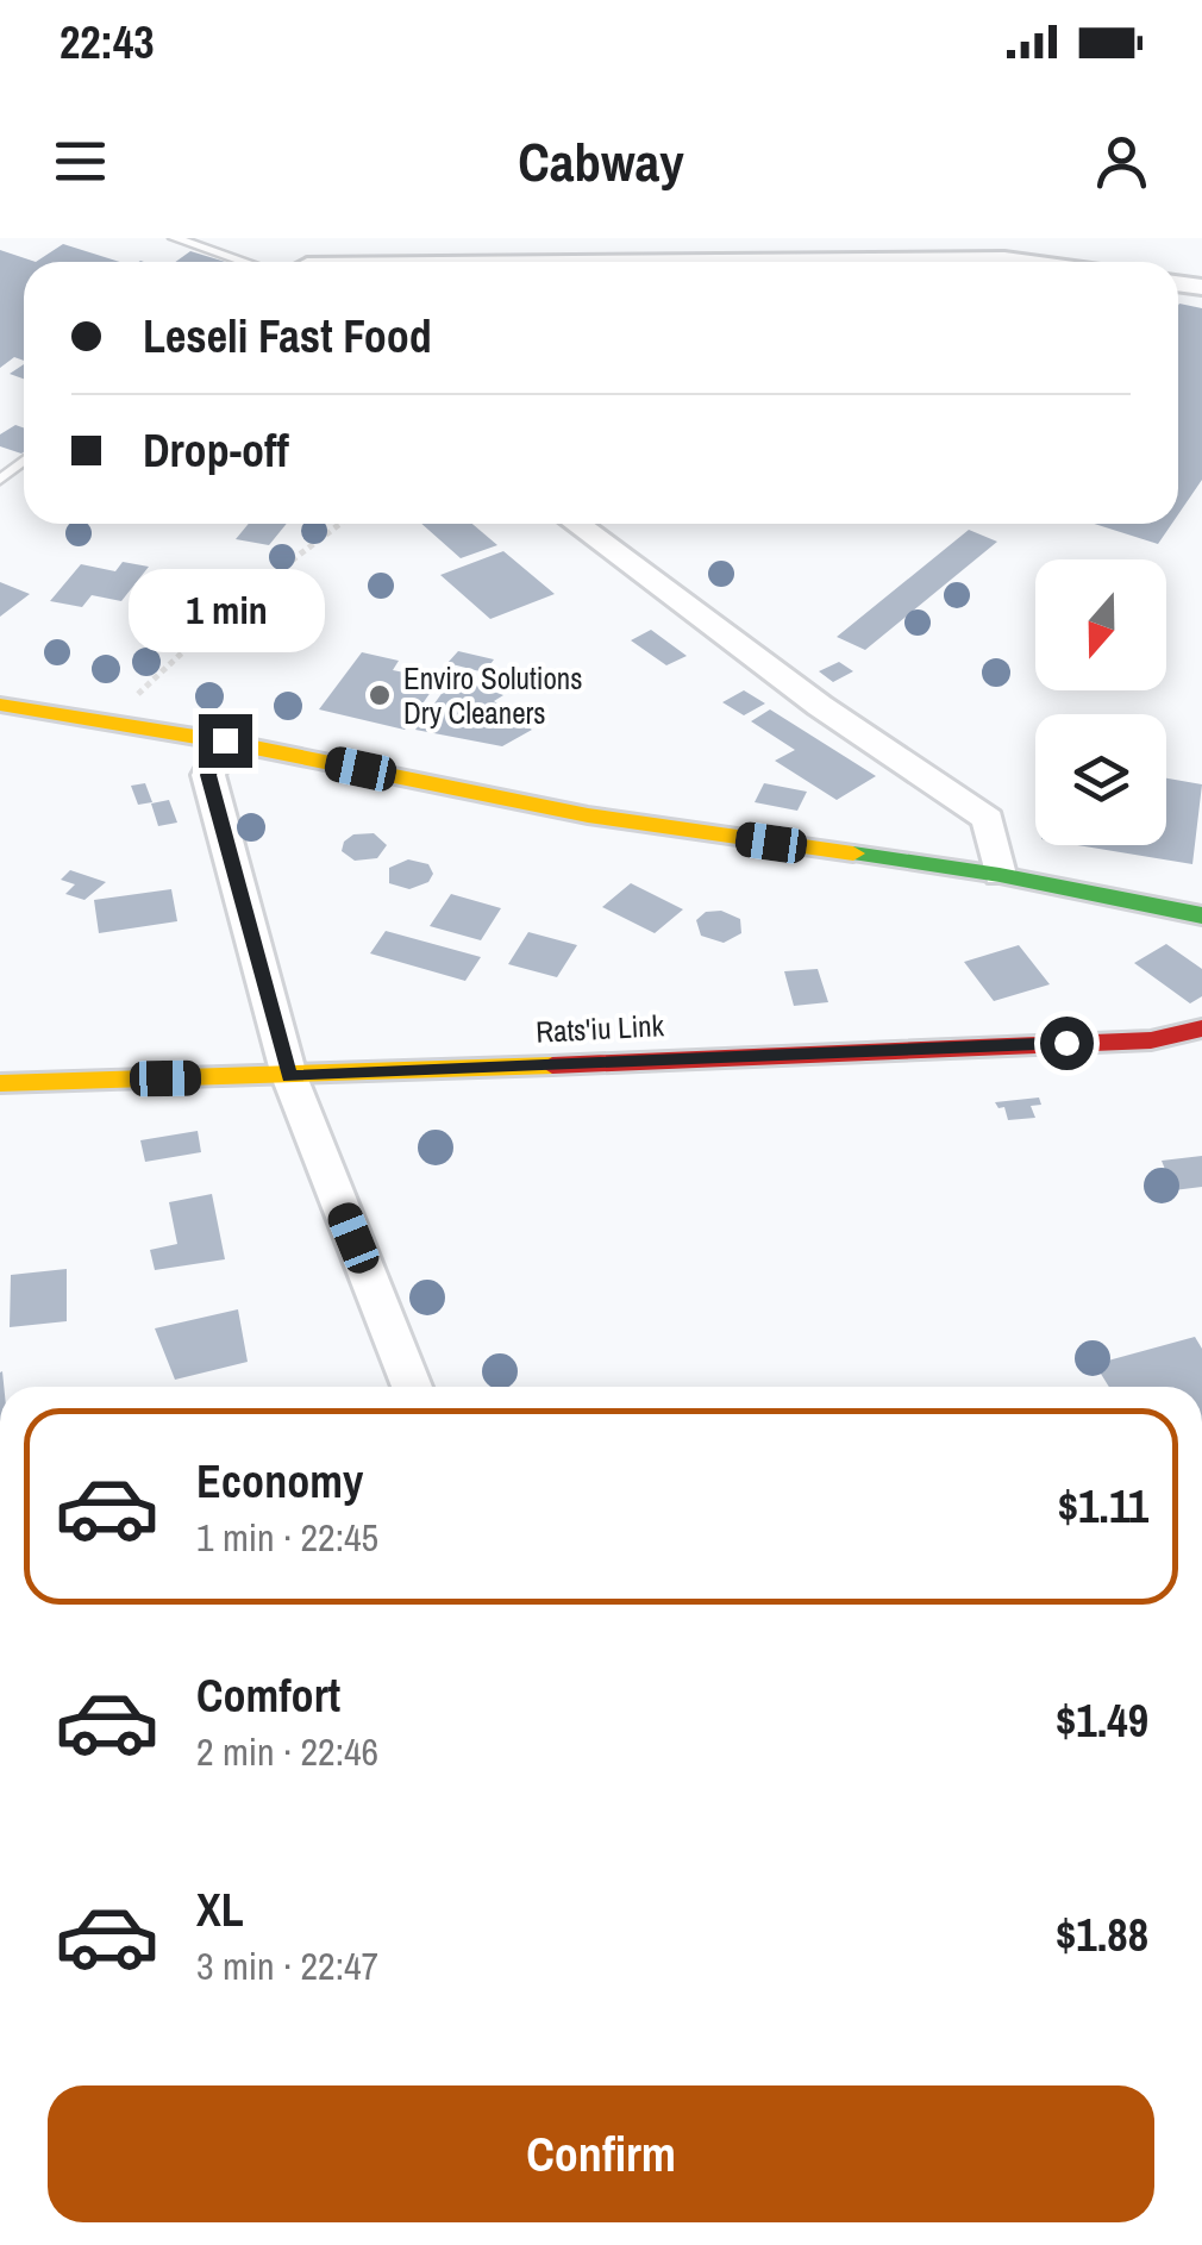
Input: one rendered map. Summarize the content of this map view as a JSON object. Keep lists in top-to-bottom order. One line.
{"streets":{"main road":["Rats'iu Link"]},"places":["Enviro Solutions Dry Cleaners"],"north":"bottom","page":{"status":"22:43","header":"Cabway","banner":["Leseli Fast Food","Drop-off"],"bubble":"1 min","list":[{"name":"Economy","note":"1 min · 22:45","value":"$1.11"},{"name":"Comfort","note":"2 min · 22:46","value":"$1.49"},{"name":"XL","note":"3 min · 22:47","value":"$1.88"}],"buttons":"Confirm"}}
